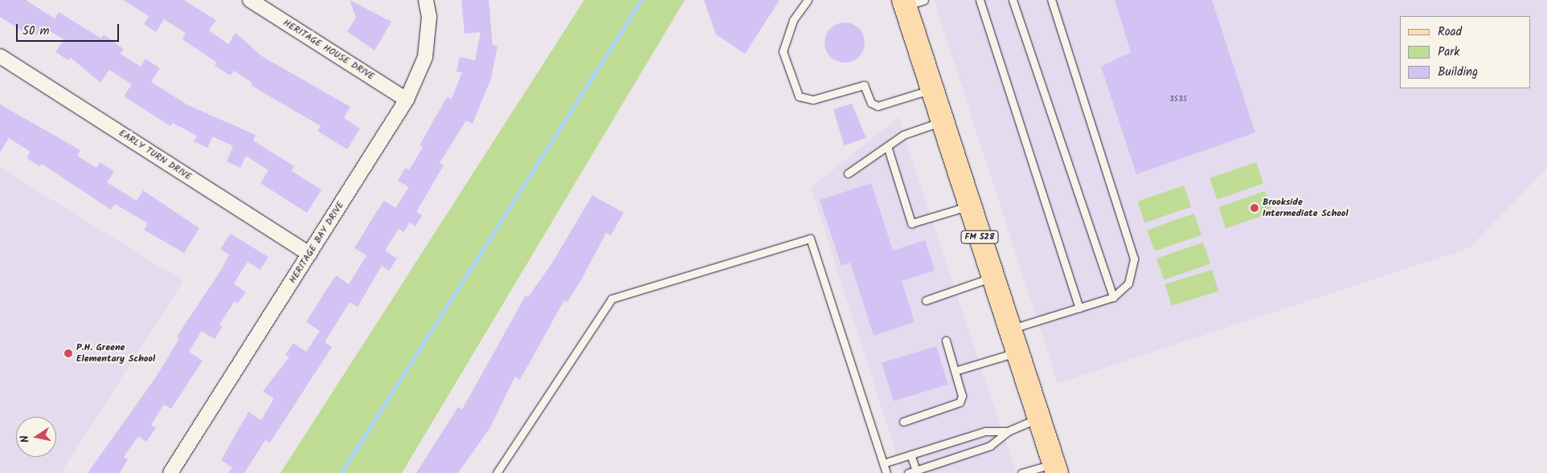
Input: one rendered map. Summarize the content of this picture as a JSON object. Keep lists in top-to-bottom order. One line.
{"streets":{"main road":["FM 528"],"street":["HERITAGE HOUSE DRIVE","EARLY TURN DRIVE","HERITAGE BAY DRIVE"]},"crossings":[["HERITAGE HOUSE DRIVE","HERITAGE BAY DRIVE"],["EARLY TURN DRIVE","HERITAGE BAY DRIVE"]],"places":["Brookside Intermediate School","P.H. Greene Elementary School"],"house_numbers":["3535"],"legend":["Road","Park","Building"],"scale_bar":"50 m","north":"left"}
